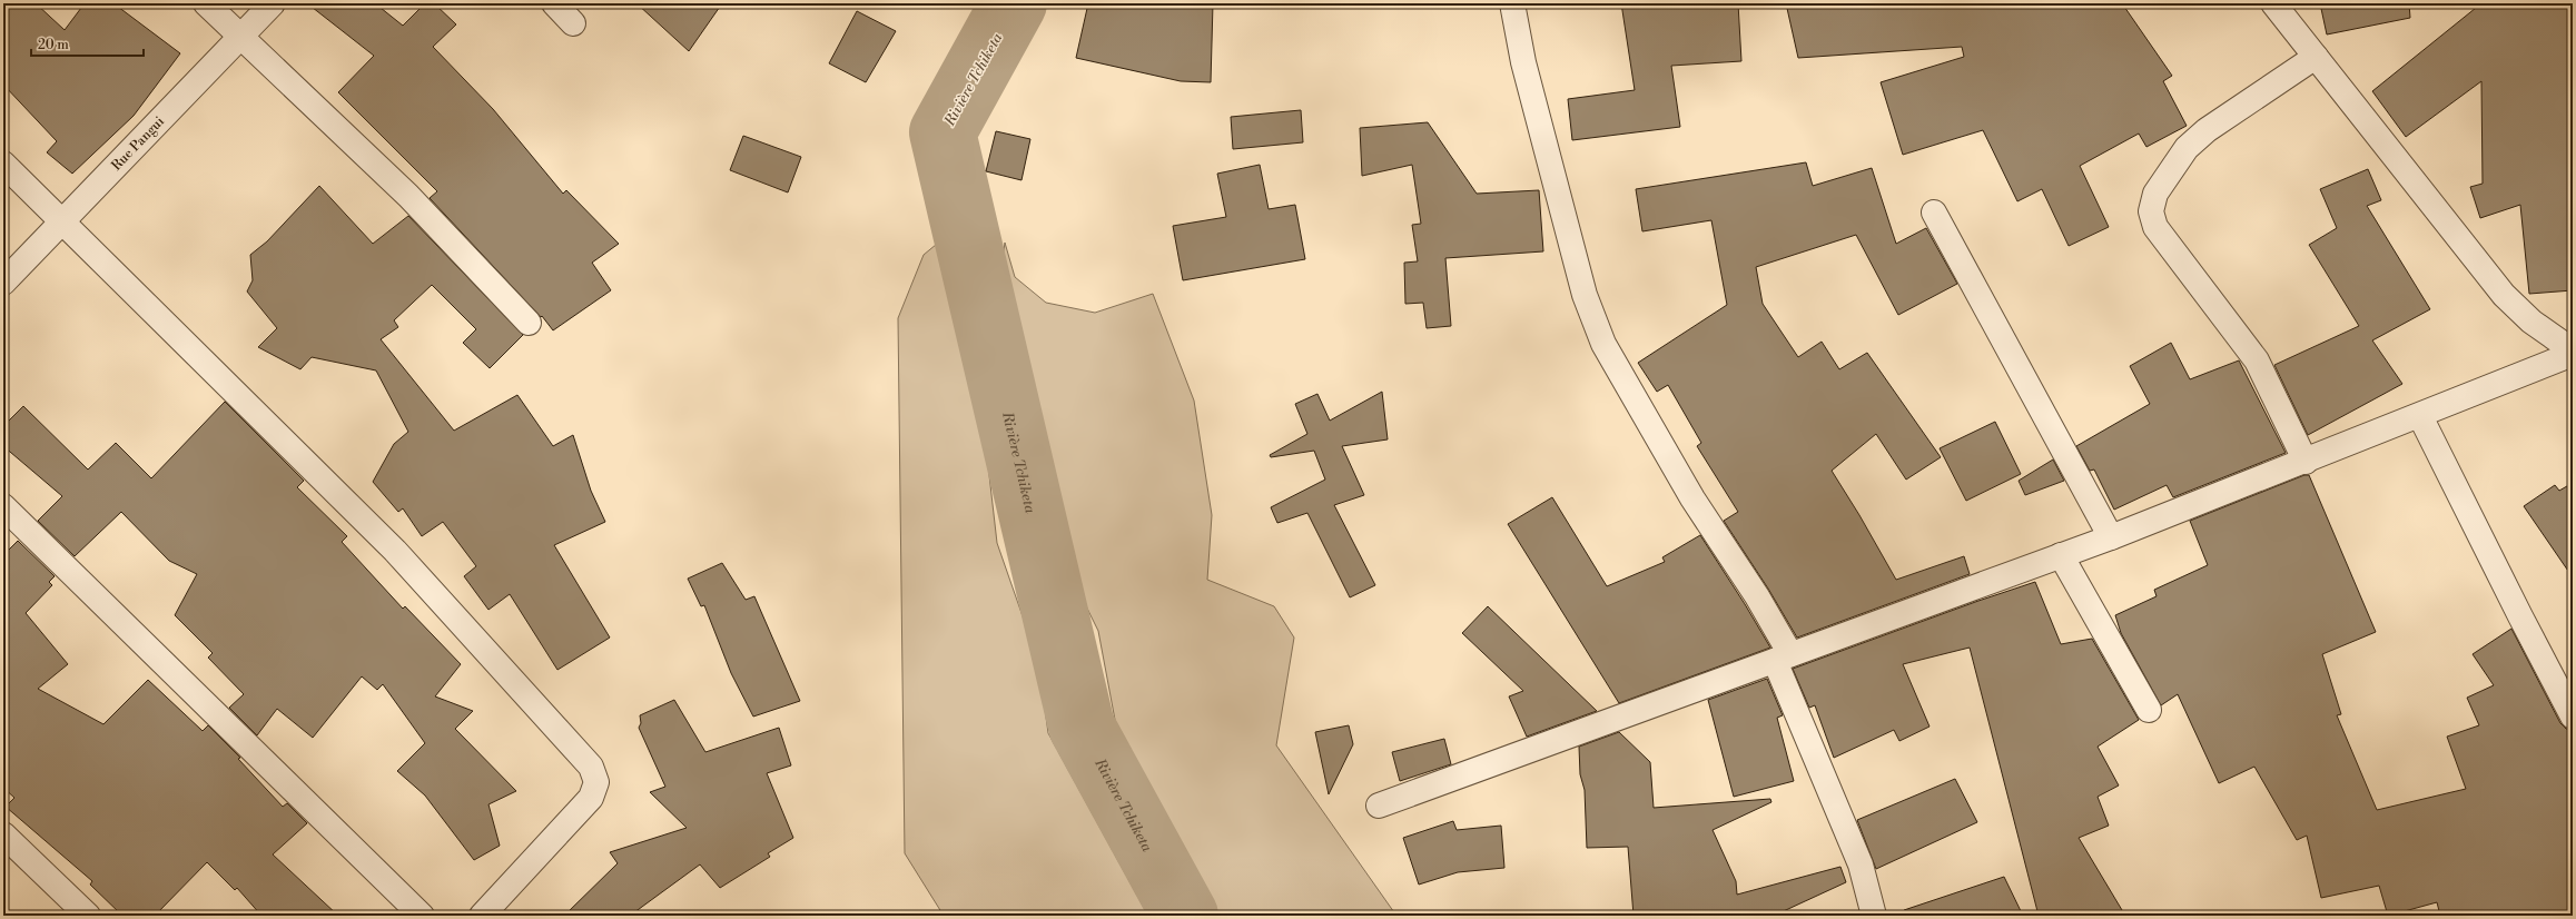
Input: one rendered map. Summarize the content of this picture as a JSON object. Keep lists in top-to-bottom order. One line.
{"streets":{"street":["Rue Pangui"]},"water":["Rivière Tchiketa"],"scale_bar":"20 m"}
